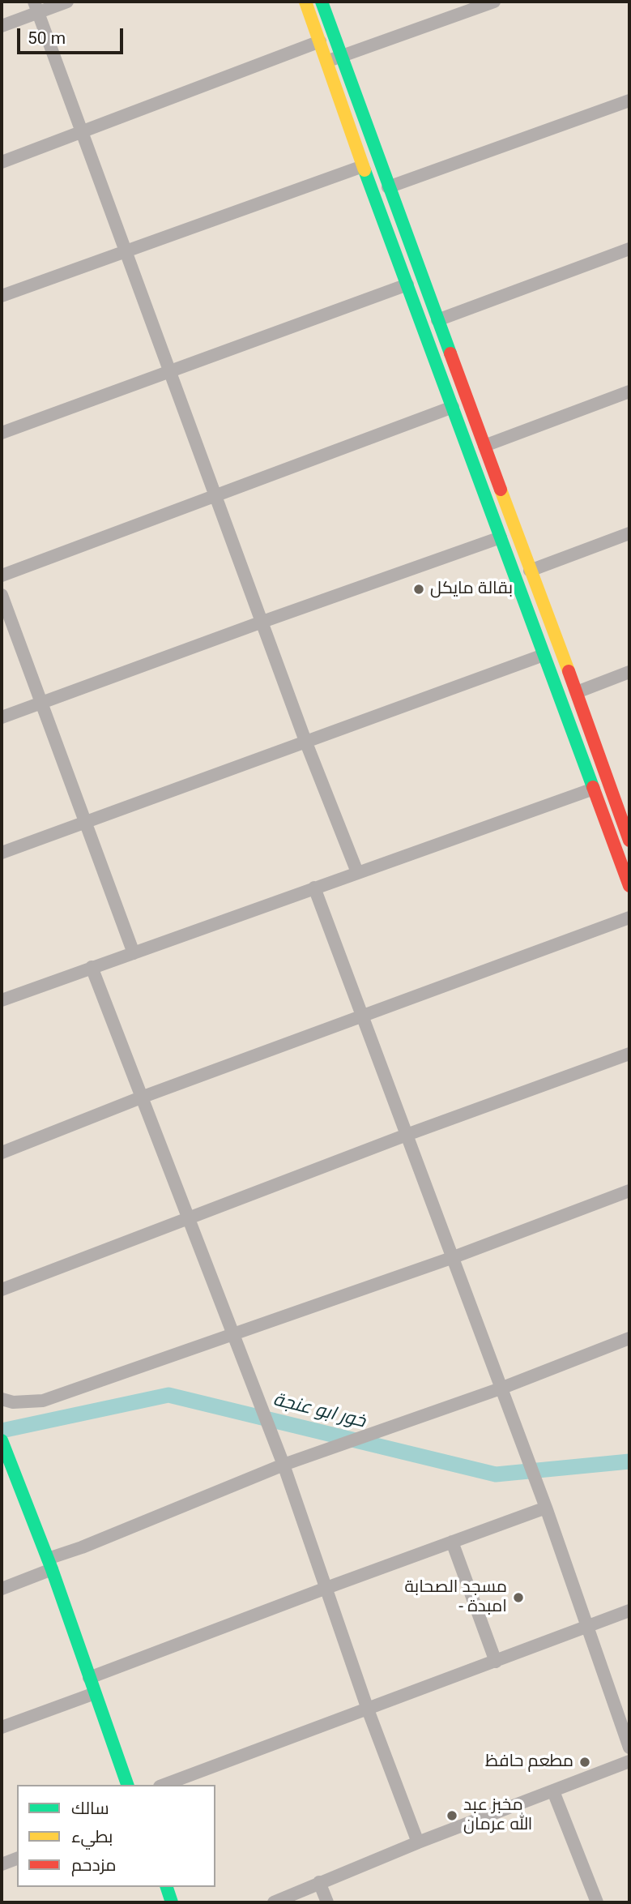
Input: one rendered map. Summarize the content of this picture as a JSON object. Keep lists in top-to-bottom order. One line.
{"water":["خور ابو عنجة"],"places":["بقالة مايكل","مسجد الصحابة - امبدة","مطعم حافظ","مخبز عبد الله عرمان"],"legend":["سالك","بطيء","مزدحم"],"scale_bar":"50 m"}
